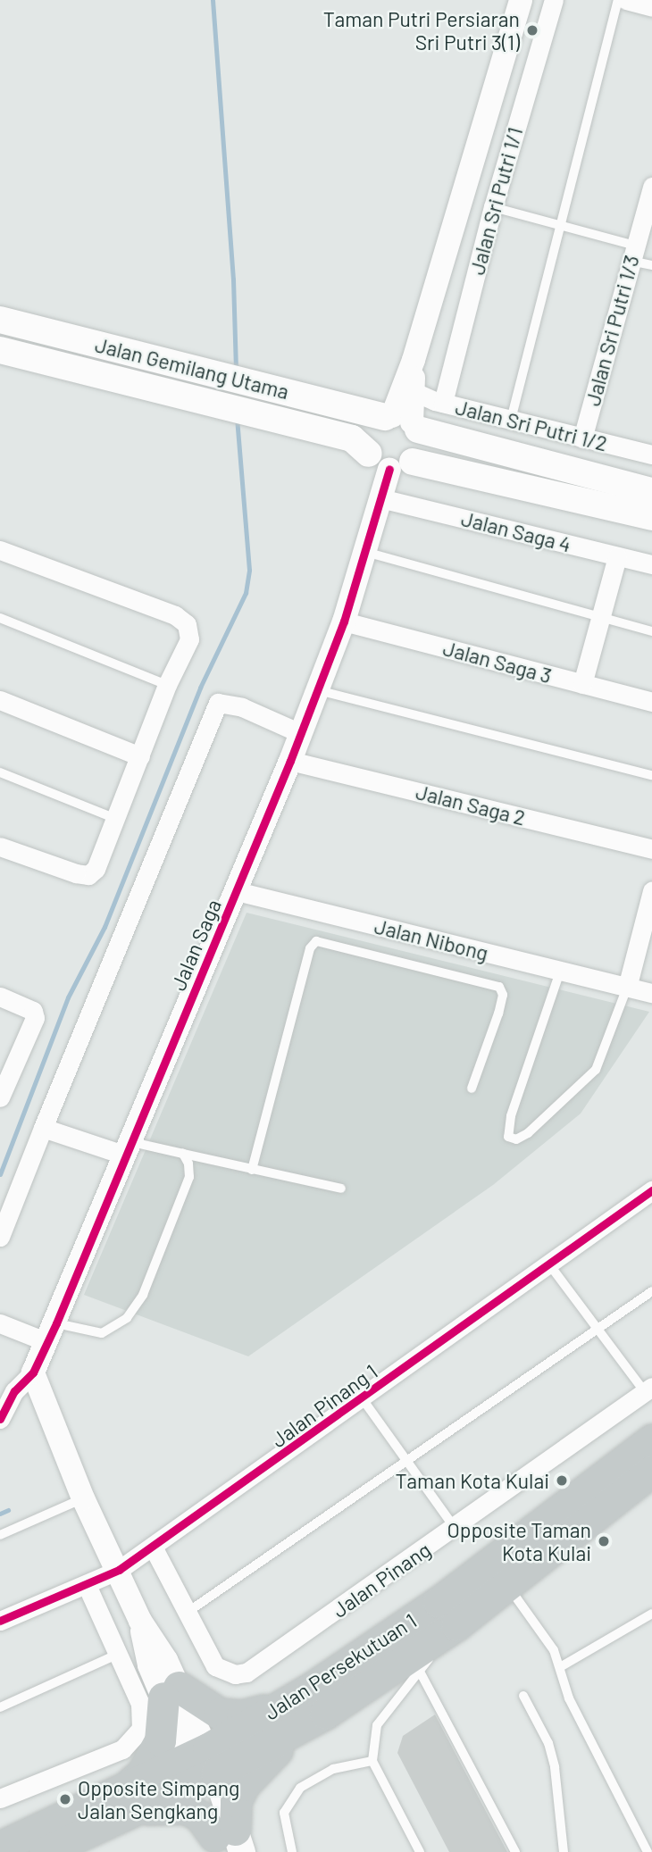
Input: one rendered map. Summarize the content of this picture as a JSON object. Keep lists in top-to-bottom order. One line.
{"streets":{"highway":["Jalan Persekutuan 1"],"main road":["Jalan Gemilang Utama"],"street":["Jalan Sri Putri 1/1","Jalan Sri Putri 1/3","Jalan Sri Putri 1/2","Jalan Saga 4","Jalan Saga 3","Jalan Saga 2","Jalan Nibong","Jalan Saga","Jalan Pinang 1","Jalan Pinang"]},"crossings":[["Jalan Sri Putri 1/1","Jalan Sri Putri 1/2"],["Jalan Sri Putri 1/3","Jalan Sri Putri 1/2"],["Jalan Gemilang Utama","Jalan Saga"],["Jalan Saga 4","Jalan Saga"],["Jalan Saga 3","Jalan Saga"],["Jalan Saga 2","Jalan Saga"],["Jalan Nibong","Jalan Saga"],["Jalan Pinang 1","Jalan Pinang"]],"places":["Taman Putri Persiaran Sri Putri 3(1)","Taman Kota Kulai","Opposite Taman Kota Kulai","Opposite Simpang Jalan Sengkang"]}
